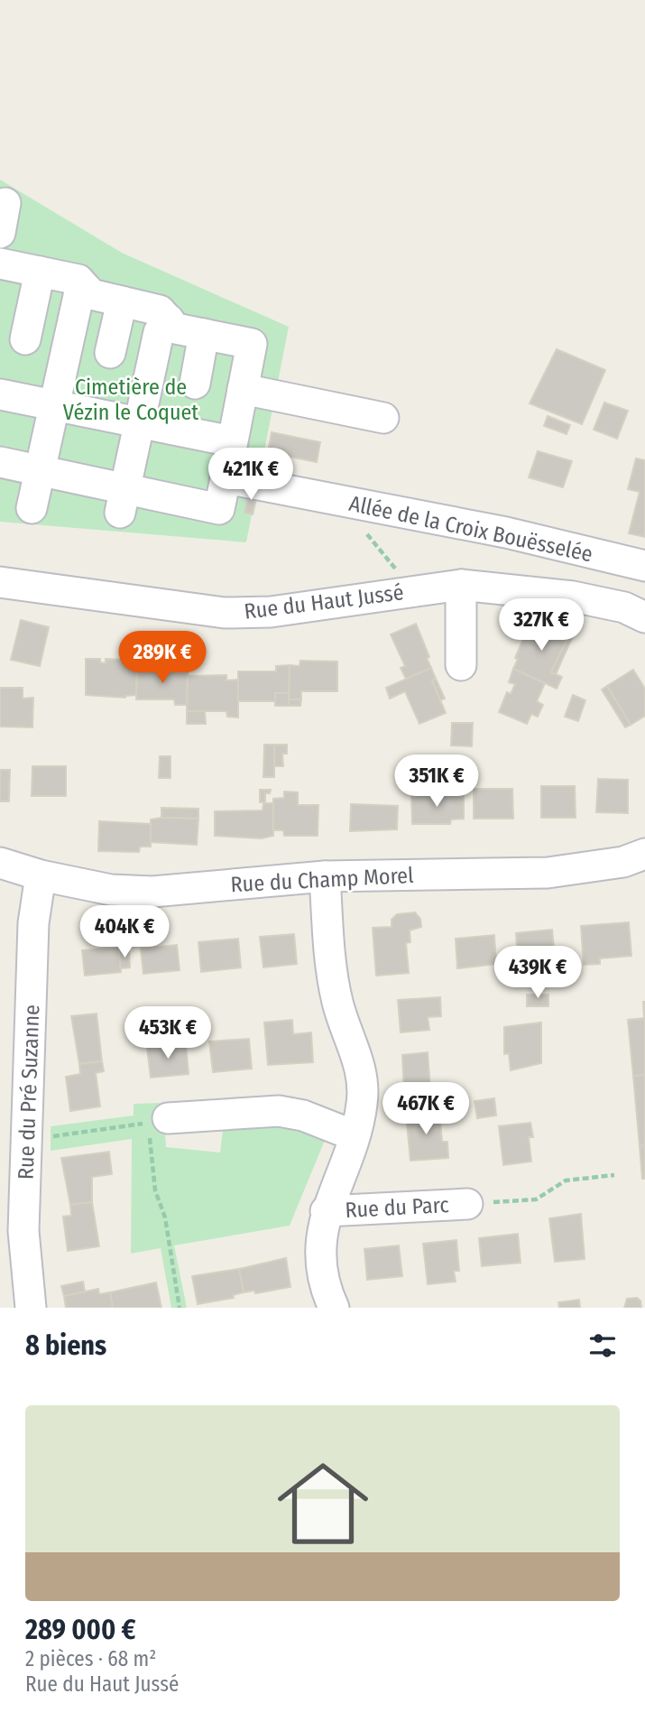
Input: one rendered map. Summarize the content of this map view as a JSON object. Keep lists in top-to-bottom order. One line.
{"streets":{"street":["Allée de la Croix Bouësselée","Rue du Haut Jussé","Rue du Champ Morel","Rue du Pré Suzanne","Rue du Parc"]},"crossings":[["Rue du Champ Morel","Rue du Pré Suzanne"]],"parks":["Cimetière de Vézin le Coquet"],"page":{"price":["421K €","327K €","289K €","351K €","404K €","439K €","453K €","467K €"],"heading":"8 biens","list":[{"name":"289 000 €","note":"2 pièces · 68 m² · Rue du Haut Jussé"}]}}
